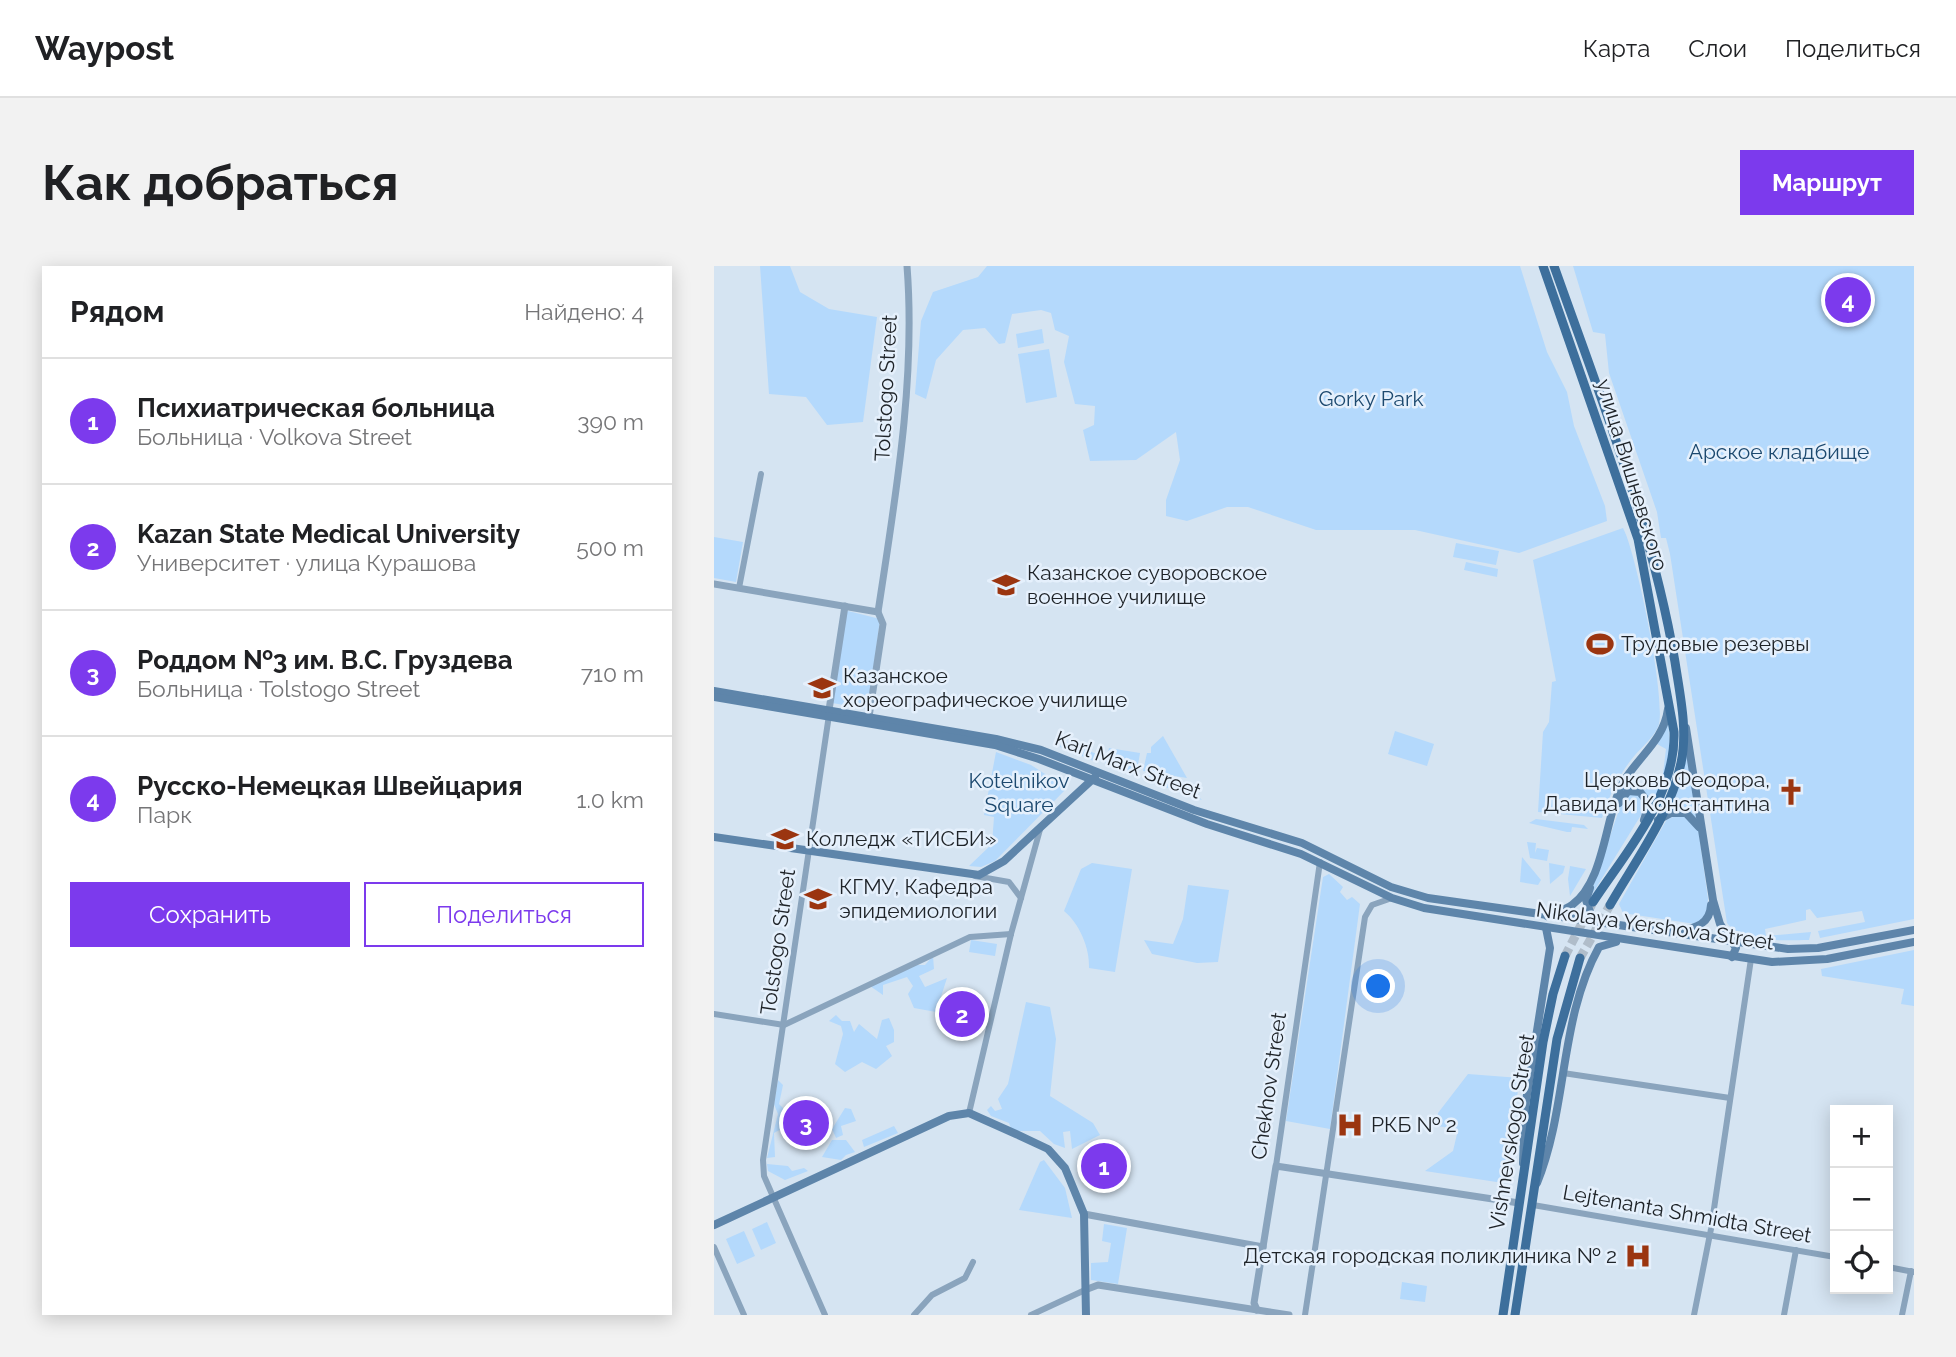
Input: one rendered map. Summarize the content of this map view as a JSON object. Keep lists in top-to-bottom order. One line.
{"streets":{"main road":["улица Вишневского","Karl Marx Street","Nikolaya Yershova Street","Vishnevskogo Street"],"street":["Tolstogo Street","Chekhov Street","Lejtenanta Shmidta Street"]},"crossings":[["Tolstogo Street","Karl Marx Street"],["Karl Marx Street","Nikolaya Yershova Street"],["Karl Marx Street","Chekhov Street"],["Vishnevskogo Street","Lejtenanta Shmidta Street"]],"parks":["Gorky Park","Арское кладбище","Kotelnikov Square"],"places":{"school or university":["Казанское суворовское военное училище","Казанское хореографическое училище","Колледж «ТИСБИ»","КГМУ, Кафедра эпидемиологии"],"sports":["Трудовые резервы"],"church":["Церковь Феодора, Давида и Константина"],"hospital":["РКБ № 2","Детская городская поликлиника № 2"]},"page":{"header":"Waypost","nav":["Карта","Слои","Поделиться"],"buttons":["Маршрут",["Сохранить","Поделиться"]],"title":"Как добраться","heading":["Рядом","Найдено: 4"],"pins":["4","2","3","1"],"list":[{"mark":"1","name":"Психиатрическая больница","note":"Больница · Volkova Street","value":"390 m"},{"mark":"2","name":"Kazan State Medical University","note":"Университет · улица Курашова","value":"500 m"},{"mark":"3","name":"Роддом №3 им. В.С. Груздева","note":"Больница · Tolstogo Street","value":"710 m"},{"mark":"4","name":"Русско-Немецкая Швейцария","note":"Парк","value":"1.0 km"}],"map_buttons":["+","−"]}}
